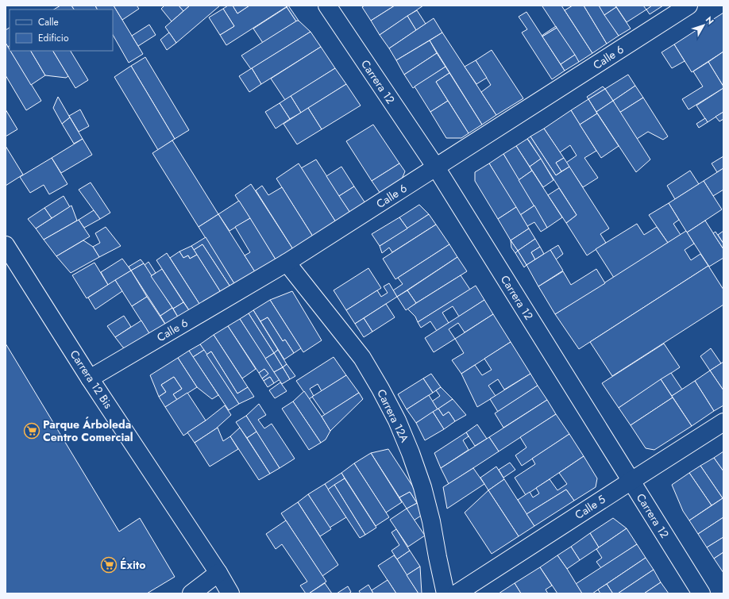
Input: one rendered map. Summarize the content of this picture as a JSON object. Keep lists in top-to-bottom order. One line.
{"streets":{"street":["Calle 6","Carrera 12","Carrera 12 Bis","Carrera 12A","Calle 5"]},"crossings":[["Calle 6","Carrera 12"],["Calle 6","Carrera 12 Bis"],["Calle 6","Carrera 12A"],["Carrera 12","Calle 5"]],"places":{"supermarket":["Parque Árboleda Centro Comercial","Éxito"]},"legend":["Calle","Edificio"],"north":"top right"}
